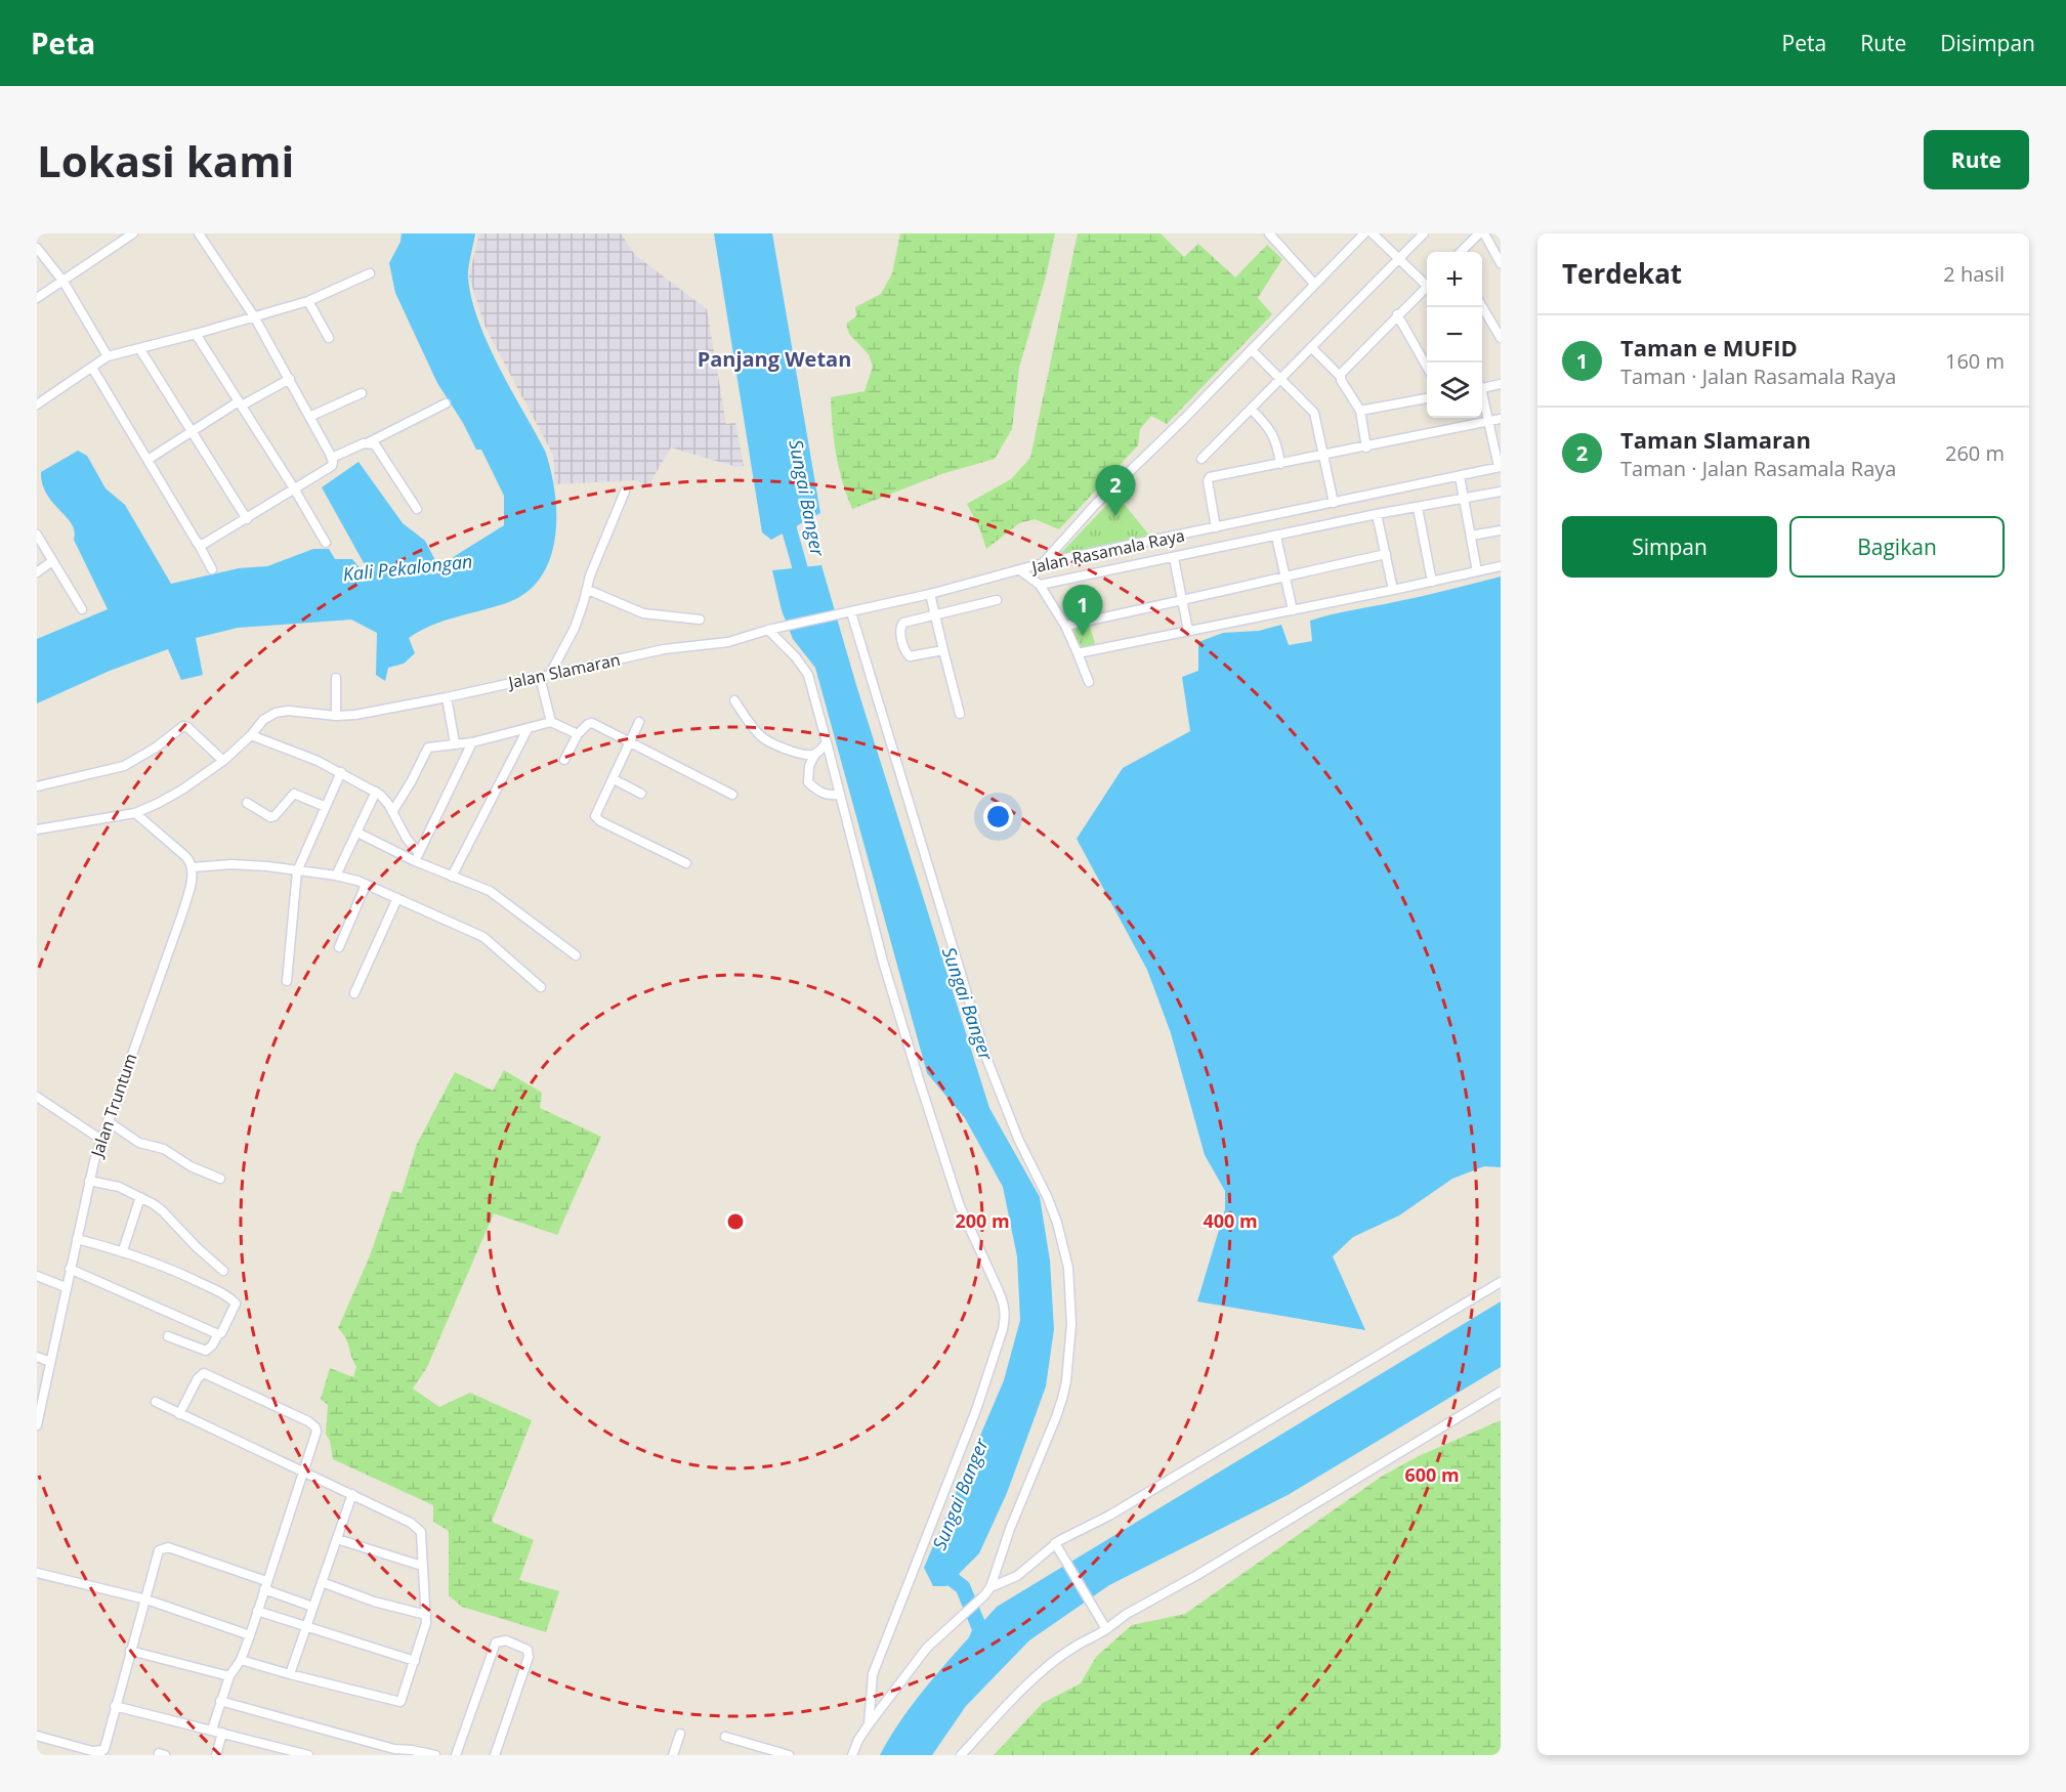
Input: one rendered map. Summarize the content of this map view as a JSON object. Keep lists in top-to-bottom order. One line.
{"streets":{"street":["Jalan Rasamala Raya","Jalan Slamaran","Jalan Truntum"]},"crossings":[["Jalan Rasamala Raya","Jalan Slamaran"]],"districts":["Panjang Wetan"],"water":["Sungai Banger","Kali Pekalongan"],"page":{"header":"Peta","nav":["Peta","Rute","Disimpan"],"buttons":["Rute",["Simpan","Bagikan"]],"title":"Lokasi kami","heading":["Terdekat","2 hasil"],"map_buttons":["+","−"],"list":[{"mark":"1","name":"Taman e MUFID","note":"Taman · Jalan Rasamala Raya","value":"160 m"},{"mark":"2","name":"Taman Slamaran","note":"Taman · Jalan Rasamala Raya","value":"260 m"}],"pins":["2","1"]},"rings":["200 m","400 m","600 m"]}
